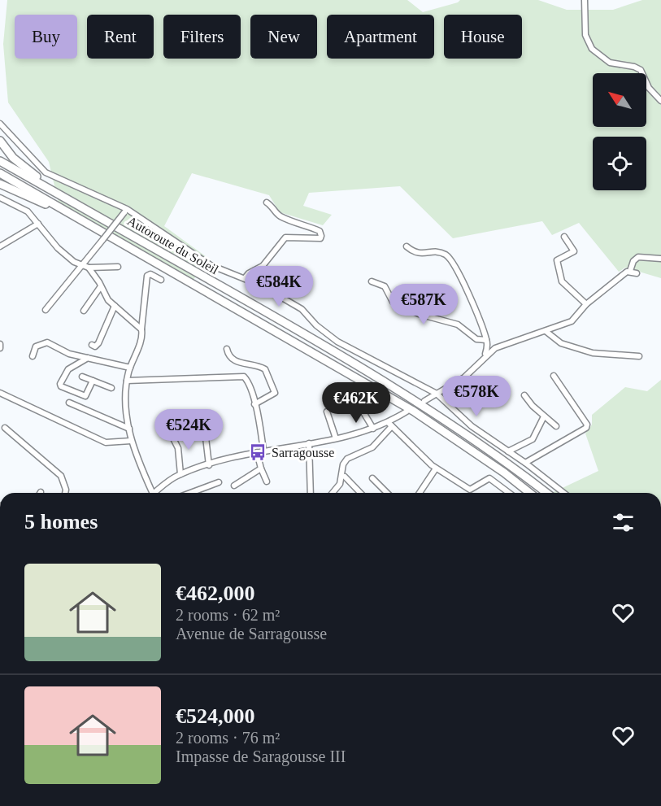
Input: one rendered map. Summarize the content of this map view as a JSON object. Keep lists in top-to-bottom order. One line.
{"streets":{"highway":["Autoroute du Soleil"]},"places":{"bus stop":["Sarragousse"]},"north":"top left","page":{"chip":["Buy","Rent","Filters","New","Apartment","House"],"price":["€584K","€587K","€578K","€462K","€524K"],"heading":"5 homes","list":[{"name":"€462,000","note":"2 rooms · 62 m² · Avenue de Sarragousse"},{"name":"€524,000","note":"2 rooms · 76 m² · Impasse de Saragousse III"}]}}
